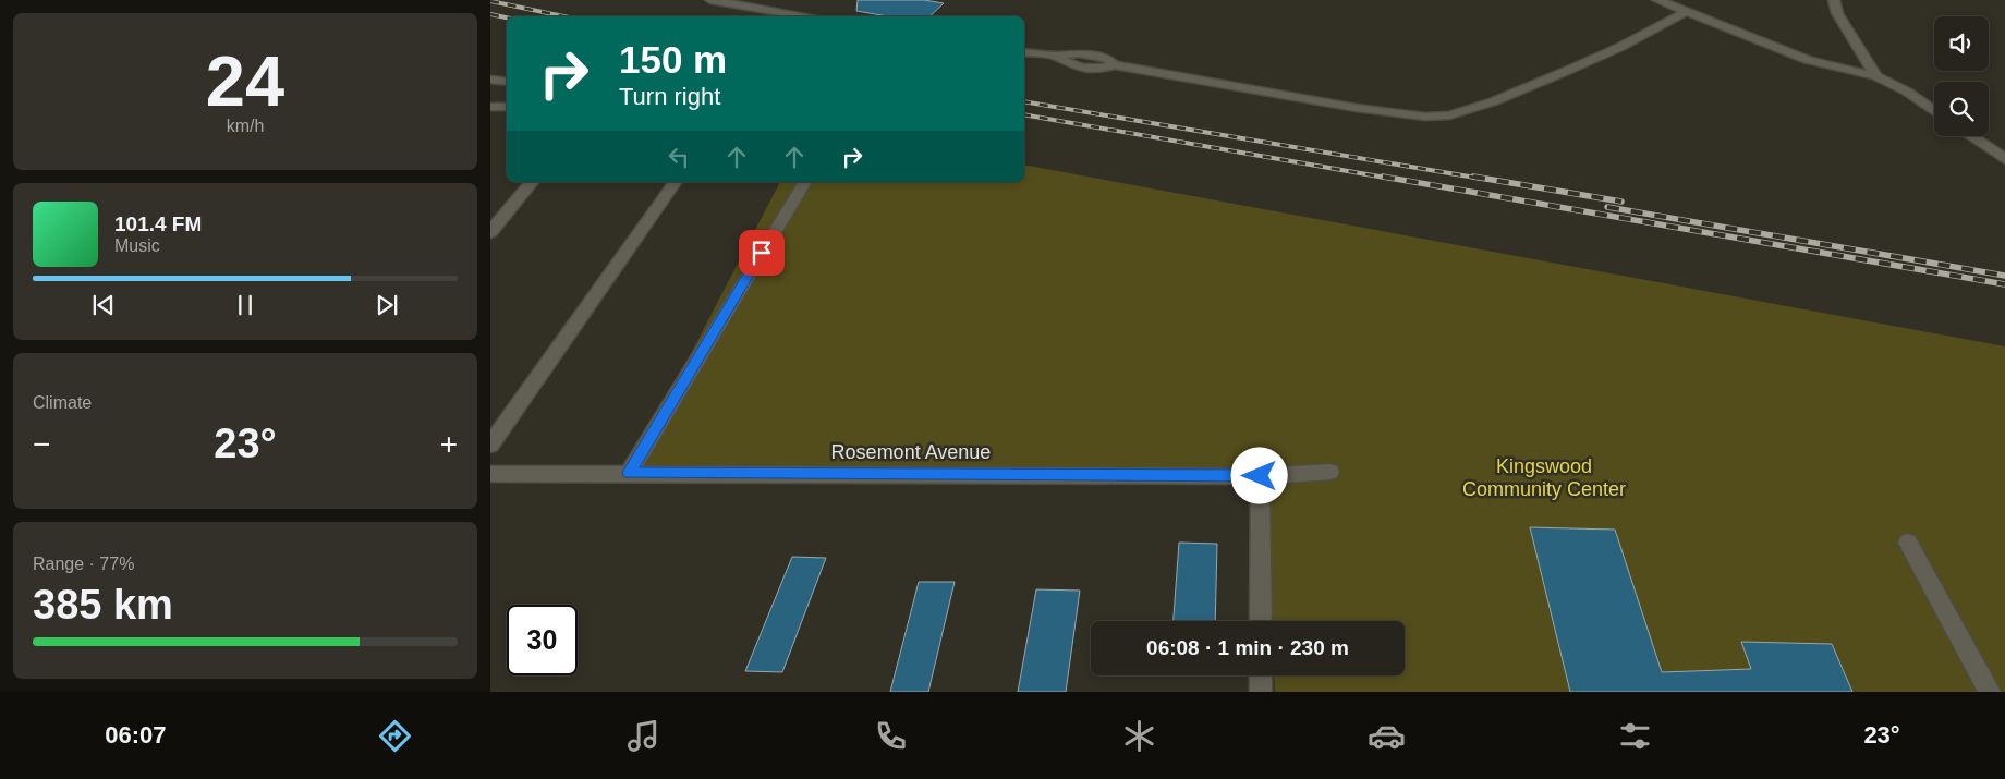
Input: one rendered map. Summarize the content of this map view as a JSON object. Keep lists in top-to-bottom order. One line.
{"streets":{"street":["Rosemont Avenue"]},"parks":["Kingswood Community Center"],"page":{"tile":[["24","km/h"],"Climate",["Range · 77%","385 km"]],"turn":["150 m","Turn right"],"song":["101.4 FM","Music"],"heat":["−","23°","+"],"limit":"30","trip":"06:08 · 1 min · 230 m","tabs":["06:07","23°"]}}
